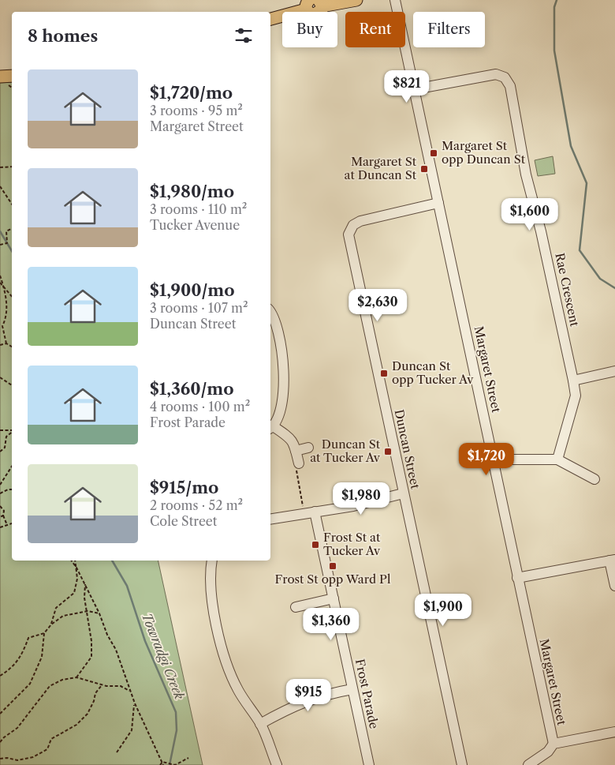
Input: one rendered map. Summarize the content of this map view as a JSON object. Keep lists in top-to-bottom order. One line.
{"streets":{"street":["Rae Crescent","Margaret Street","Duncan Street","Frost Parade"]},"crossings":[["Rae Crescent","Margaret Street"],["Margaret Street","Duncan Street"]],"water":["Towradgi Creek"],"places":{"transit":["Margaret St opp Duncan St","Margaret St at Duncan St","Duncan St opp Tucker Av","Duncan St at Tucker Av","Frost St at Tucker Av","Frost St opp Ward Pl"]},"page":{"chip":["Buy","Rent","Filters"],"heading":"8 homes","list":[{"name":"$1,720/mo","note":"3 rooms · 95 m² · Margaret Street"},{"name":"$1,980/mo","note":"3 rooms · 110 m² · Tucker Avenue"},{"name":"$1,900/mo","note":"3 rooms · 107 m² · Duncan Street"},{"name":"$1,360/mo","note":"4 rooms · 100 m² · Frost Parade"},{"name":"$915/mo","note":"2 rooms · 52 m² · Cole Street"}],"price":["$821","$1,600","$2,630","$1,720","$1,980","$1,900","$1,360","$915"]}}
